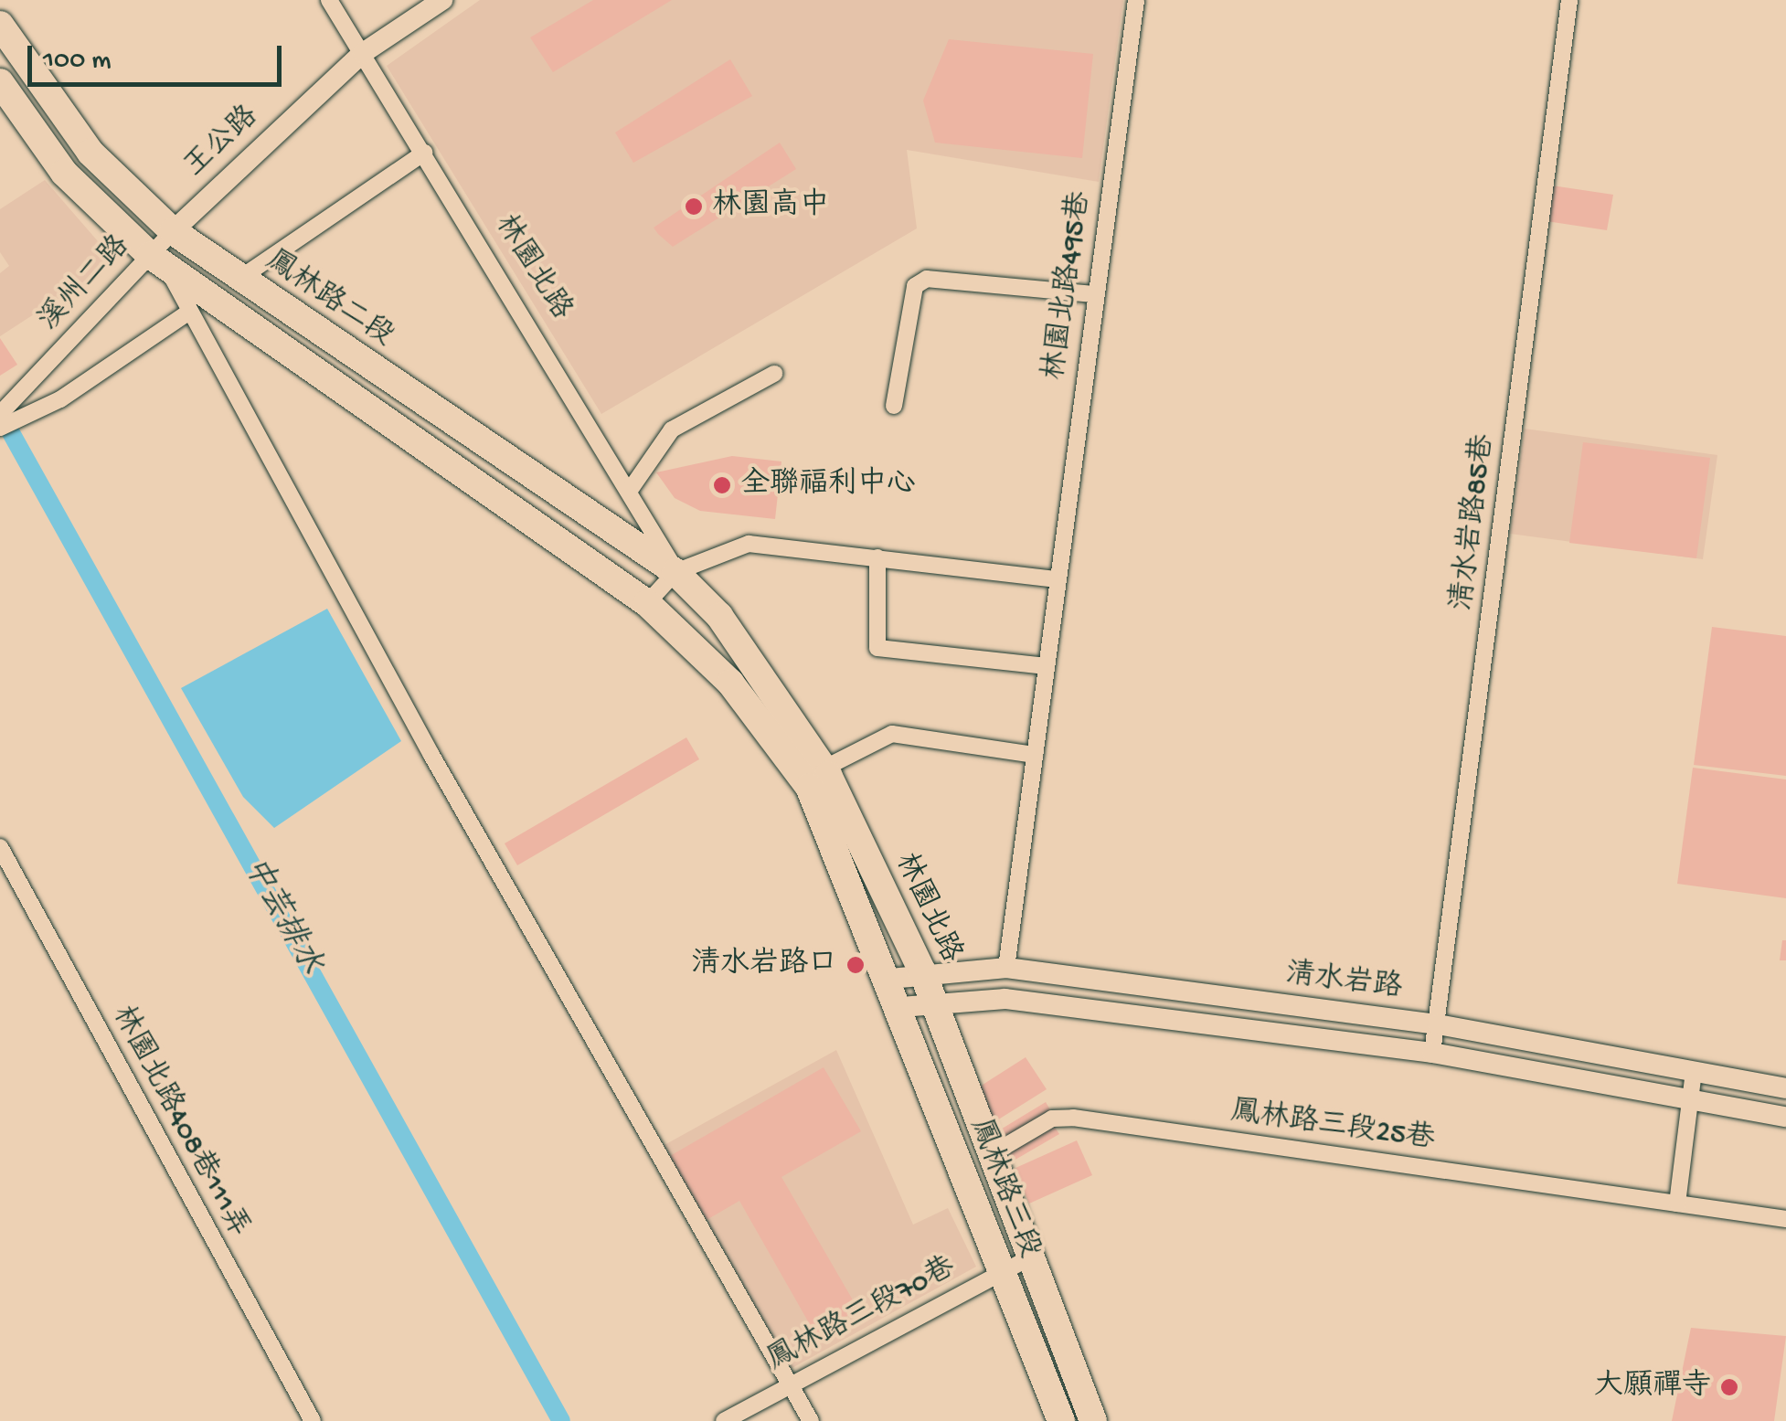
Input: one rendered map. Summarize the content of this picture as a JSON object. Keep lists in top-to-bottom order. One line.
{"streets":{"main road":["林園北路","鳳林路二段","鳳林路三段"],"street":["王公路","溪州二路","林園北路495巷","清水岩路85巷","清水岩路","林園北路408巷111弄","鳳林路三段25巷","鳳林路三段70巷"]},"crossings":[["王公路","林園北路"],["王公路","溪州二路"],["王公路","鳳林路二段"],["林園北路","鳳林路二段"],["林園北路","清水岩路"],["林園北路","鳳林路三段"],["溪州二路","鳳林路二段"],["林園北路495巷","清水岩路"],["清水岩路85巷","清水岩路"],["清水岩路","鳳林路三段"],["鳳林路三段25巷","鳳林路三段"],["鳳林路三段","鳳林路三段70巷"]],"water":["中芸排水"],"places":["林園高中","全聯福利中心","清水岩路口","大願禪寺"],"scale_bar":"100 m"}
